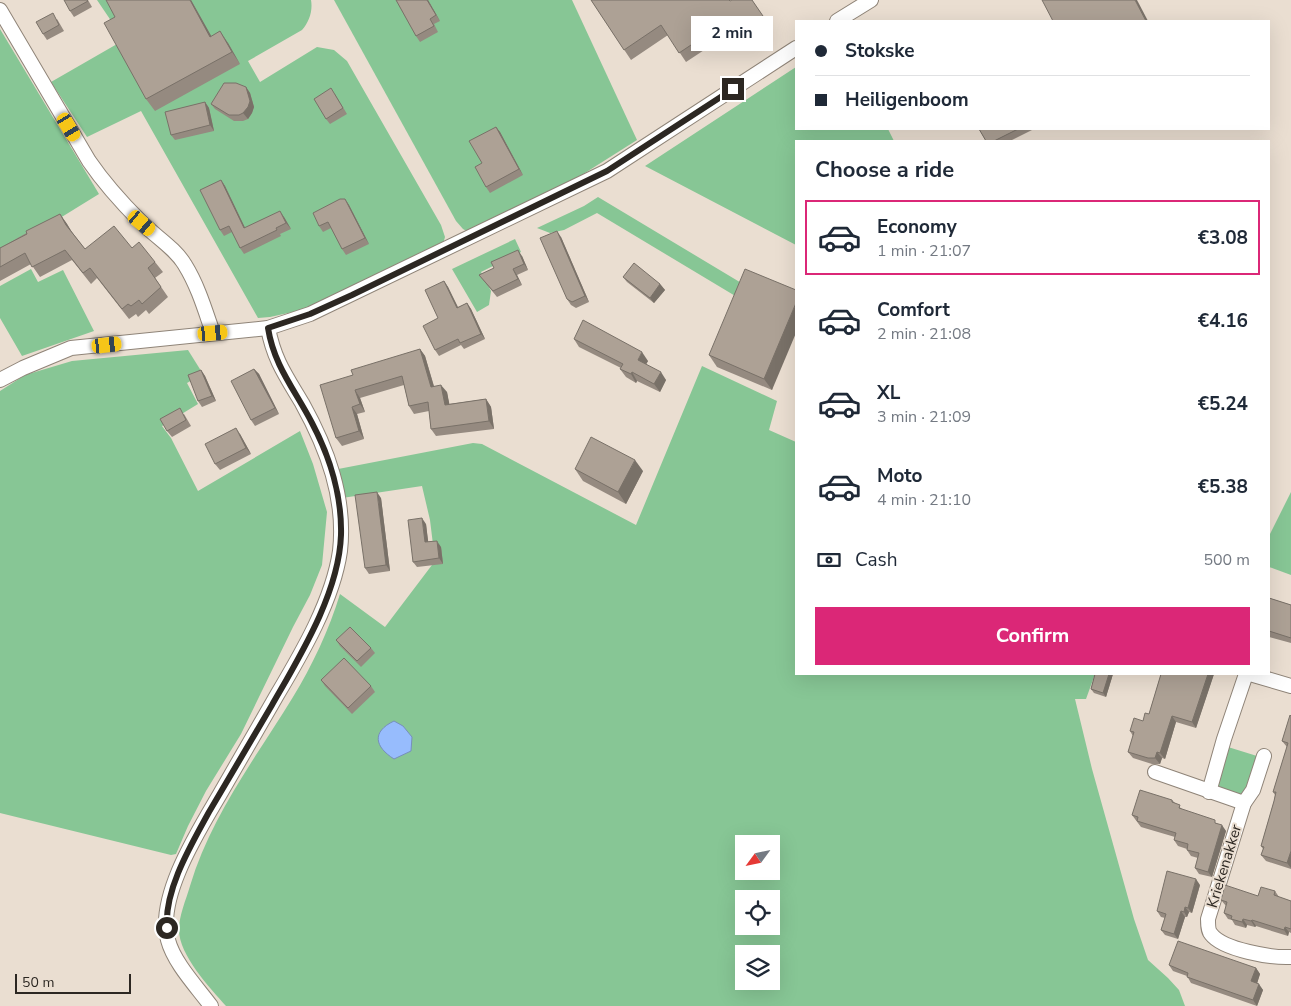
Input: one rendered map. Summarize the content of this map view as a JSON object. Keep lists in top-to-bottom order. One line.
{"streets":{"street":["Kriekenakker"]},"scale_bar":"50 m","north":"bottom left","page":{"bubble":"2 min","banner":["Stokske","Heiligenboom"],"heading":"Choose a ride","list":[{"name":"Economy","note":"1 min · 21:07","value":"€3.08"},{"name":"Comfort","note":"2 min · 21:08","value":"€4.16"},{"name":"XL","note":"3 min · 21:09","value":"€5.24"},{"name":"Moto","note":"4 min · 21:10","value":"€5.38"}],"pay":["Cash","500 m"],"buttons":"Confirm","scale":"50 m"}}
